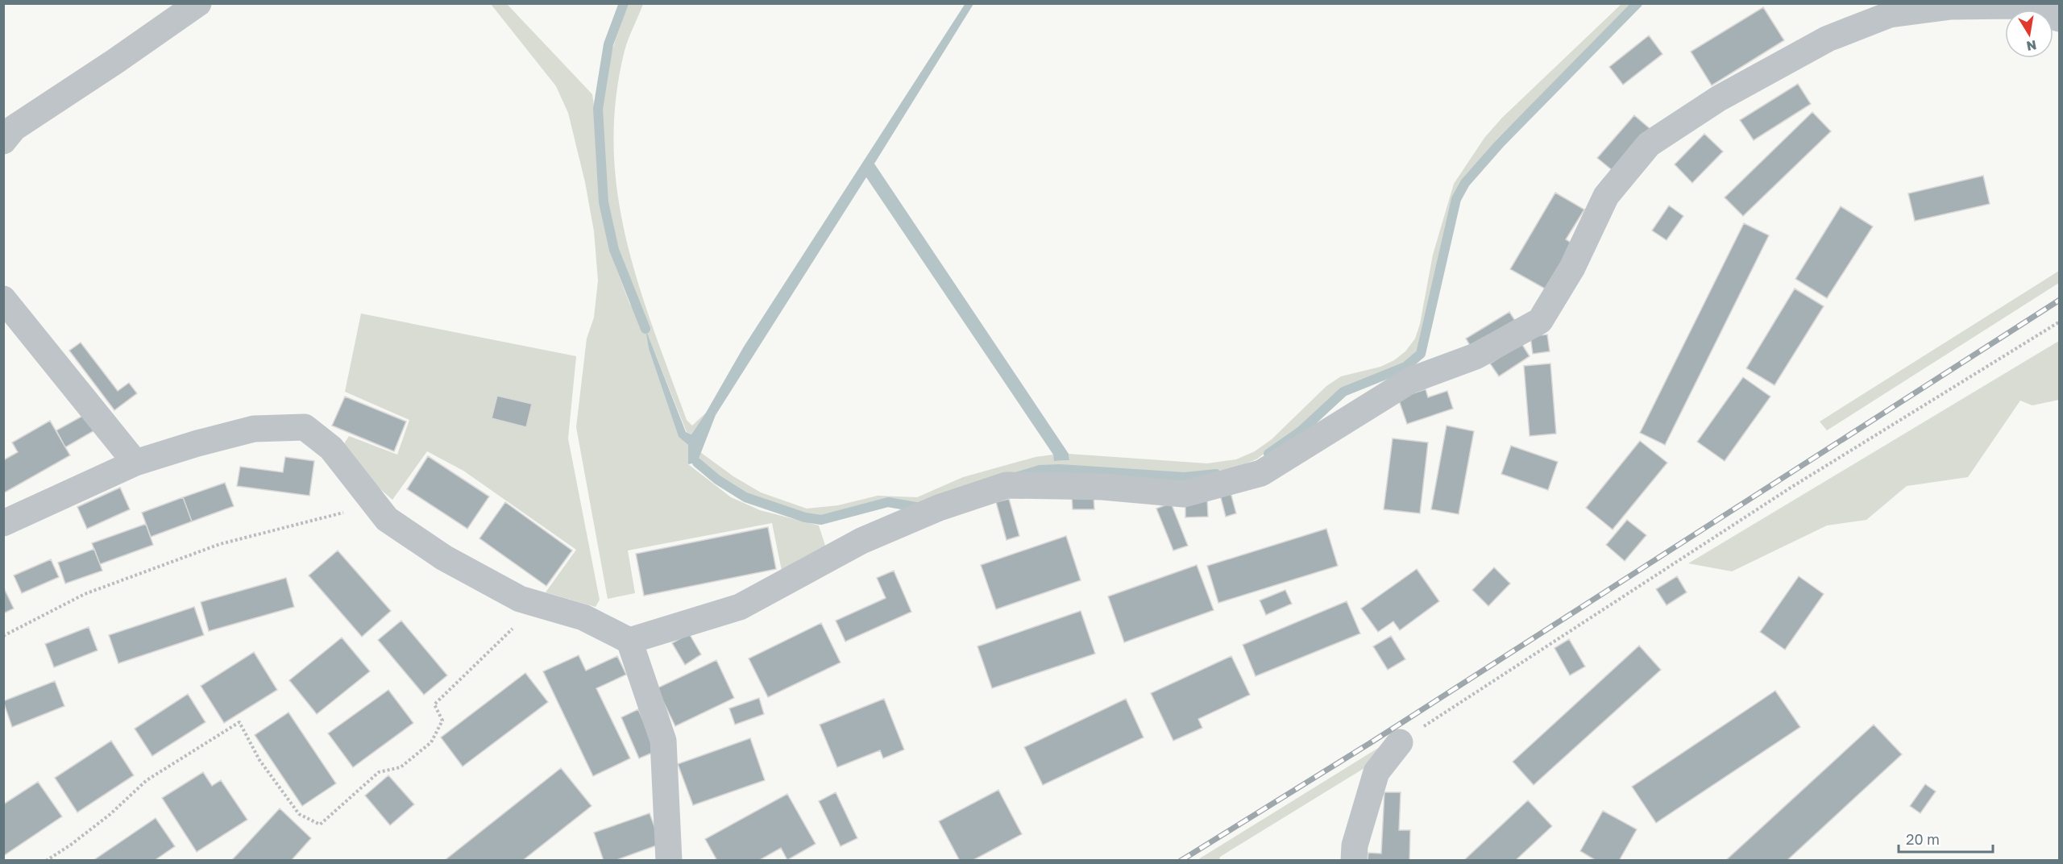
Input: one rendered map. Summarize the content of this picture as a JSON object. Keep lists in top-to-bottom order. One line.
{"scale_bar":"20 m","north":"bottom"}
